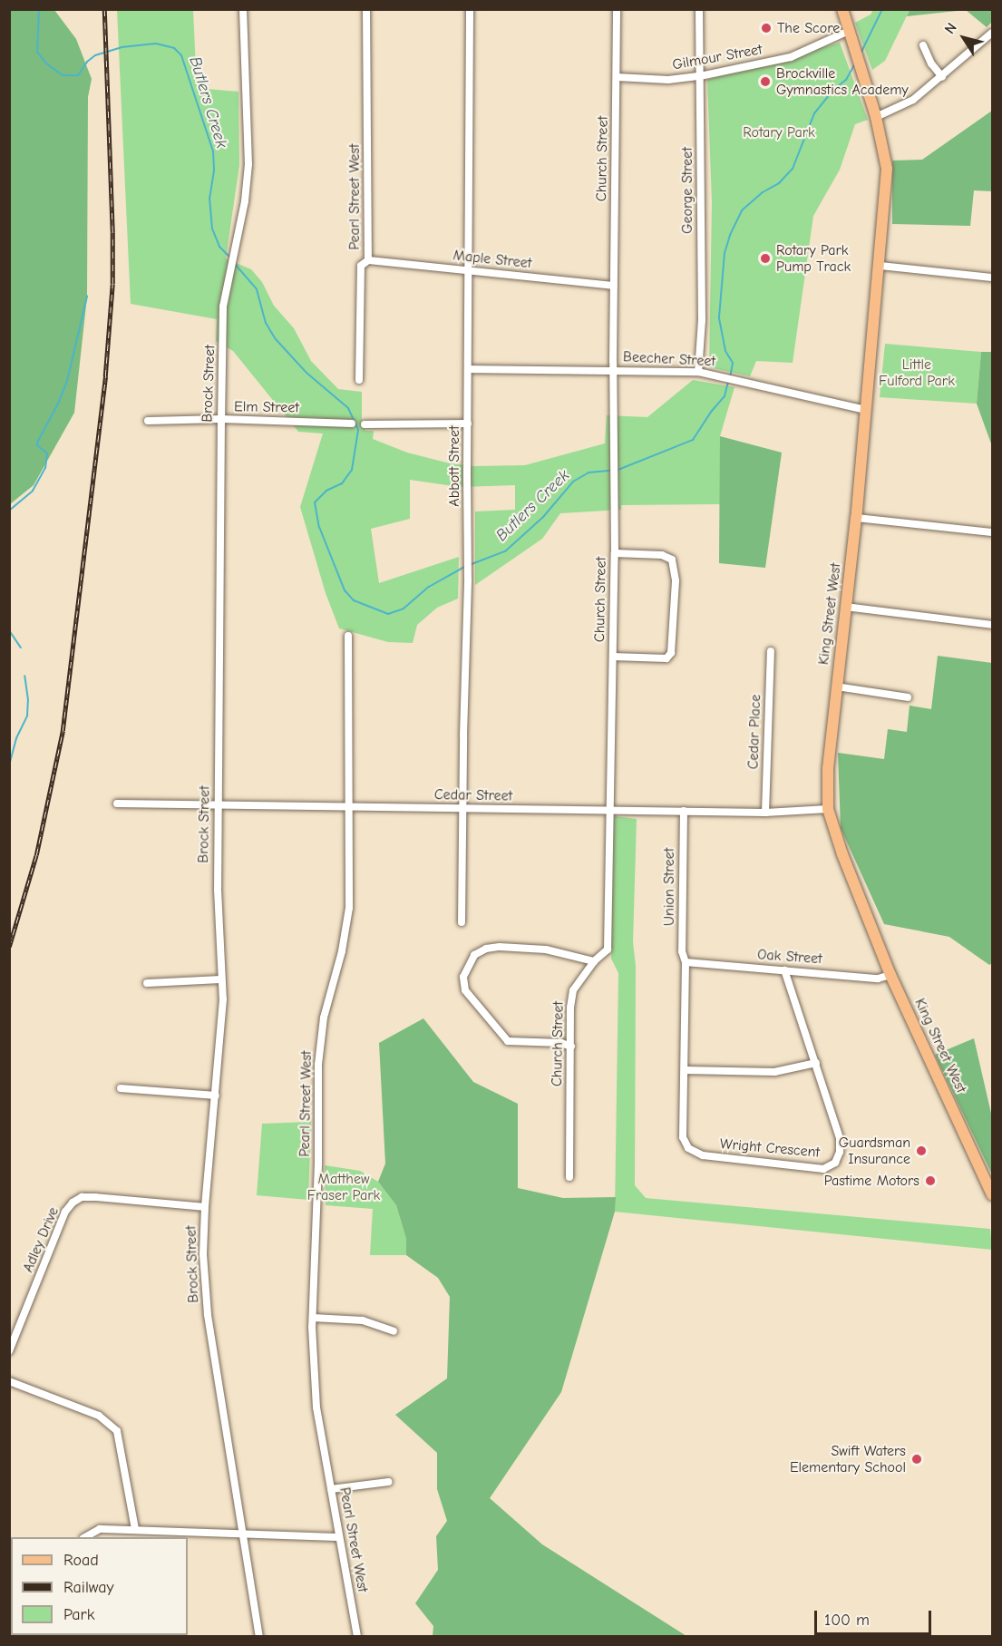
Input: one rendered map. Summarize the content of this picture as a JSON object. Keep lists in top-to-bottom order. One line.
{"streets":{"main road":["King Street West"],"street":["Gilmour Street","Church Street","George Street","Pearl Street West","Maple Street","Beecher Street","Brock Street","Elm Street","Abbott Street","Cedar Place","Cedar Street","Union Street","Oak Street","Wright Crescent","Adley Drive"]},"crossings":[["Gilmour Street","Church Street"],["Gilmour Street","George Street"],["Gilmour Street","King Street West"],["Church Street","Maple Street"],["Church Street","Beecher Street"],["Church Street","Cedar Street"],["George Street","Beecher Street"],["Pearl Street West","Maple Street"],["Pearl Street West","Cedar Street"],["Maple Street","Abbott Street"],["Beecher Street","Abbott Street"],["Beecher Street","King Street West"],["Brock Street","Elm Street"],["Brock Street","Cedar Street"],["Brock Street","Adley Drive"],["Abbott Street","Cedar Street"],["King Street West","Cedar Street"],["King Street West","Oak Street"],["Cedar Place","Cedar Street"],["Cedar Street","Union Street"],["Union Street","Oak Street"],["Union Street","Wright Crescent"],["Oak Street","Wright Crescent"]],"water":["Butlers Creek"],"parks":["Rotary Park","Little Fulford Park","Matthew Fraser Park"],"places":["The Score","Brockville Gymnastics Academy","Rotary Park Pump Track","Guardsman Insurance","Pastime Motors","Swift Waters Elementary School"],"legend":["Road","Railway","Park"],"scale_bar":"100 m","north":"top left"}
